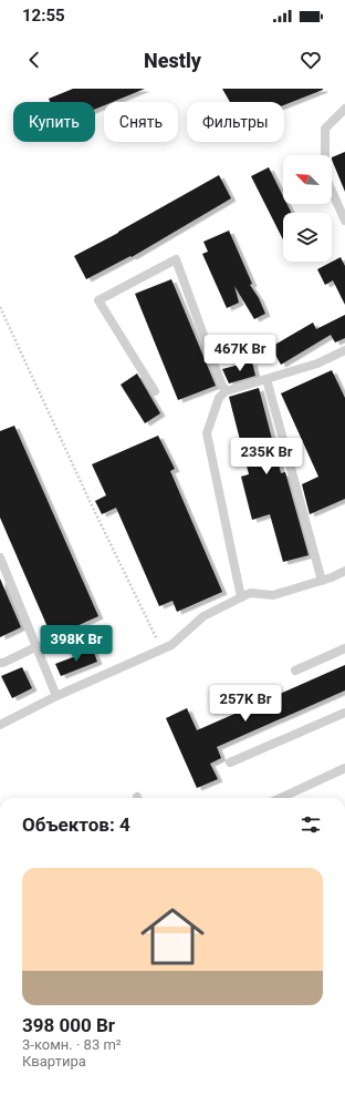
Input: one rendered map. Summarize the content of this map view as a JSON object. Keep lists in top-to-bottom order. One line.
{"north":"top left","page":{"status":"12:55","header":"Nestly","chip":["Купить","Снять","Фильтры"],"price":["467K Br","235K Br","398K Br","257K Br"],"heading":"Объектов: 4","list":[{"name":"398 000 Br","note":"3-комн. · 83 m² · Квартира"}]}}
